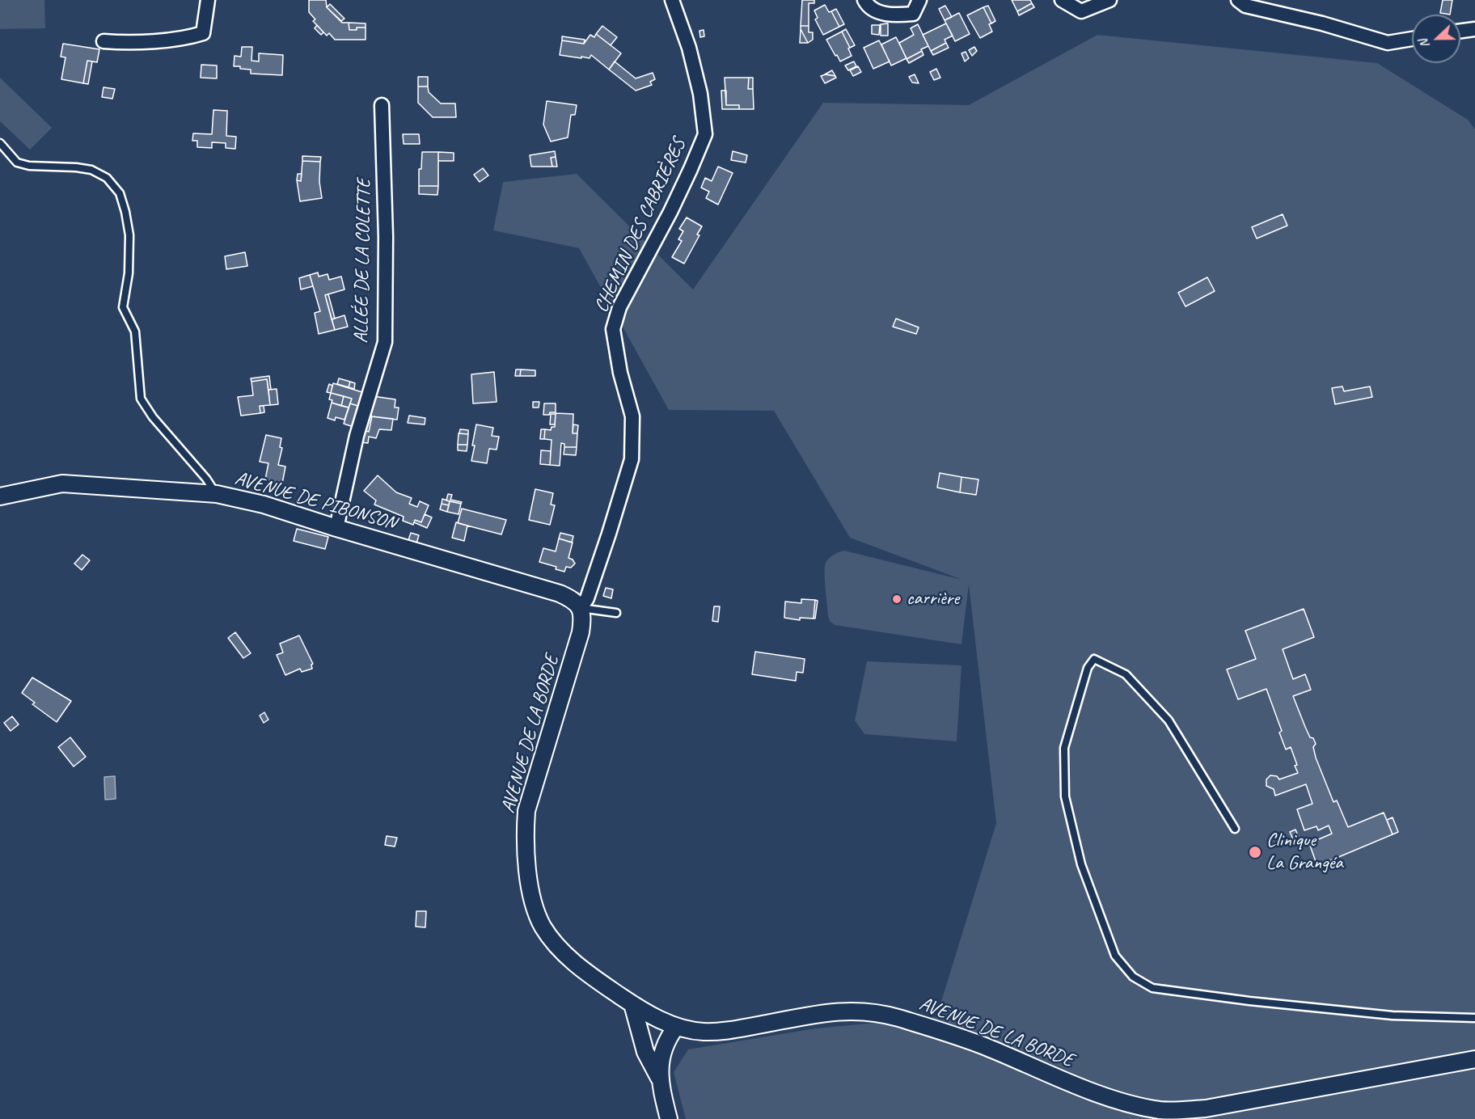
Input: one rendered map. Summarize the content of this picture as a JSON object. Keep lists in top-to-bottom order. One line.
{"streets":{"street":["CHEMIN DES CABRIÈRES","ALLÉE DE LA COLETTE","AVENUE DE PIBONSON","AVENUE DE LA BORDE"]},"crossings":[["CHEMIN DES CABRIÈRES","AVENUE DE PIBONSON"],["CHEMIN DES CABRIÈRES","AVENUE DE LA BORDE"],["ALLÉE DE LA COLETTE","AVENUE DE PIBONSON"],["AVENUE DE PIBONSON","AVENUE DE LA BORDE"]],"places":["carrière","Clinique La Grangéa"],"north":"left"}
